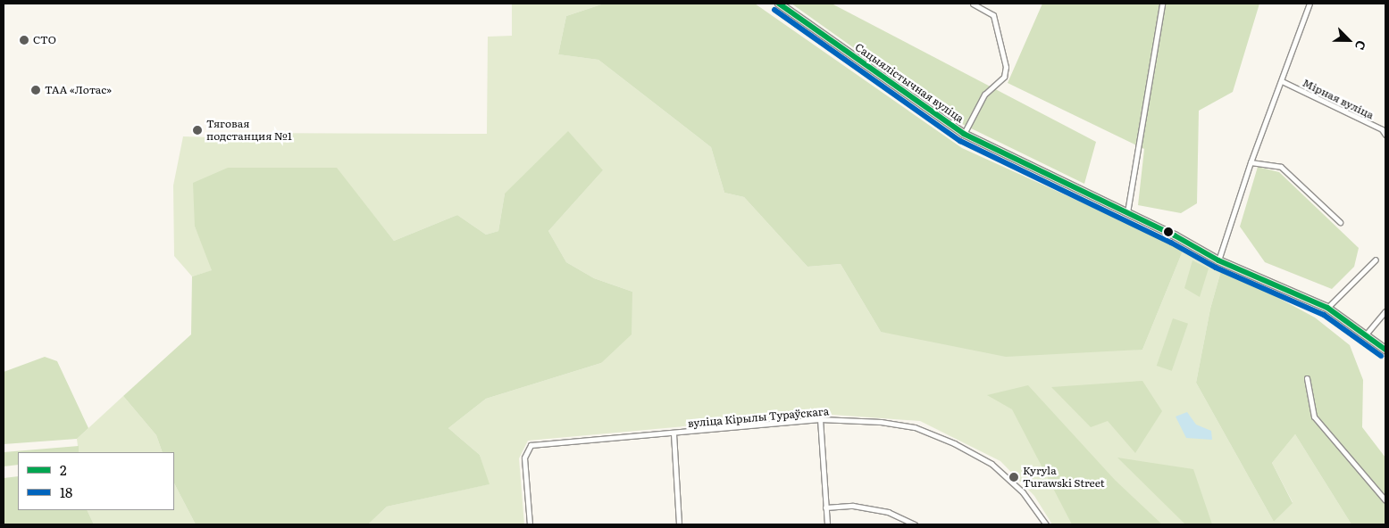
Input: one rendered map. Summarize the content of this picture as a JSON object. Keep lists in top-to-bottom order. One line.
{"streets":{"main road":["Сацыялістычная вуліца"],"street":["Мірная вуліца","вуліца Кірылы Тураўскага"]},"places":["СТО","ТАА «Лотас»","Тяговая подстанция №1","Kyryla Turawski Street"],"lines":["transit line 2","transit line 18"],"legend":["2","18"],"north":"bottom right"}
